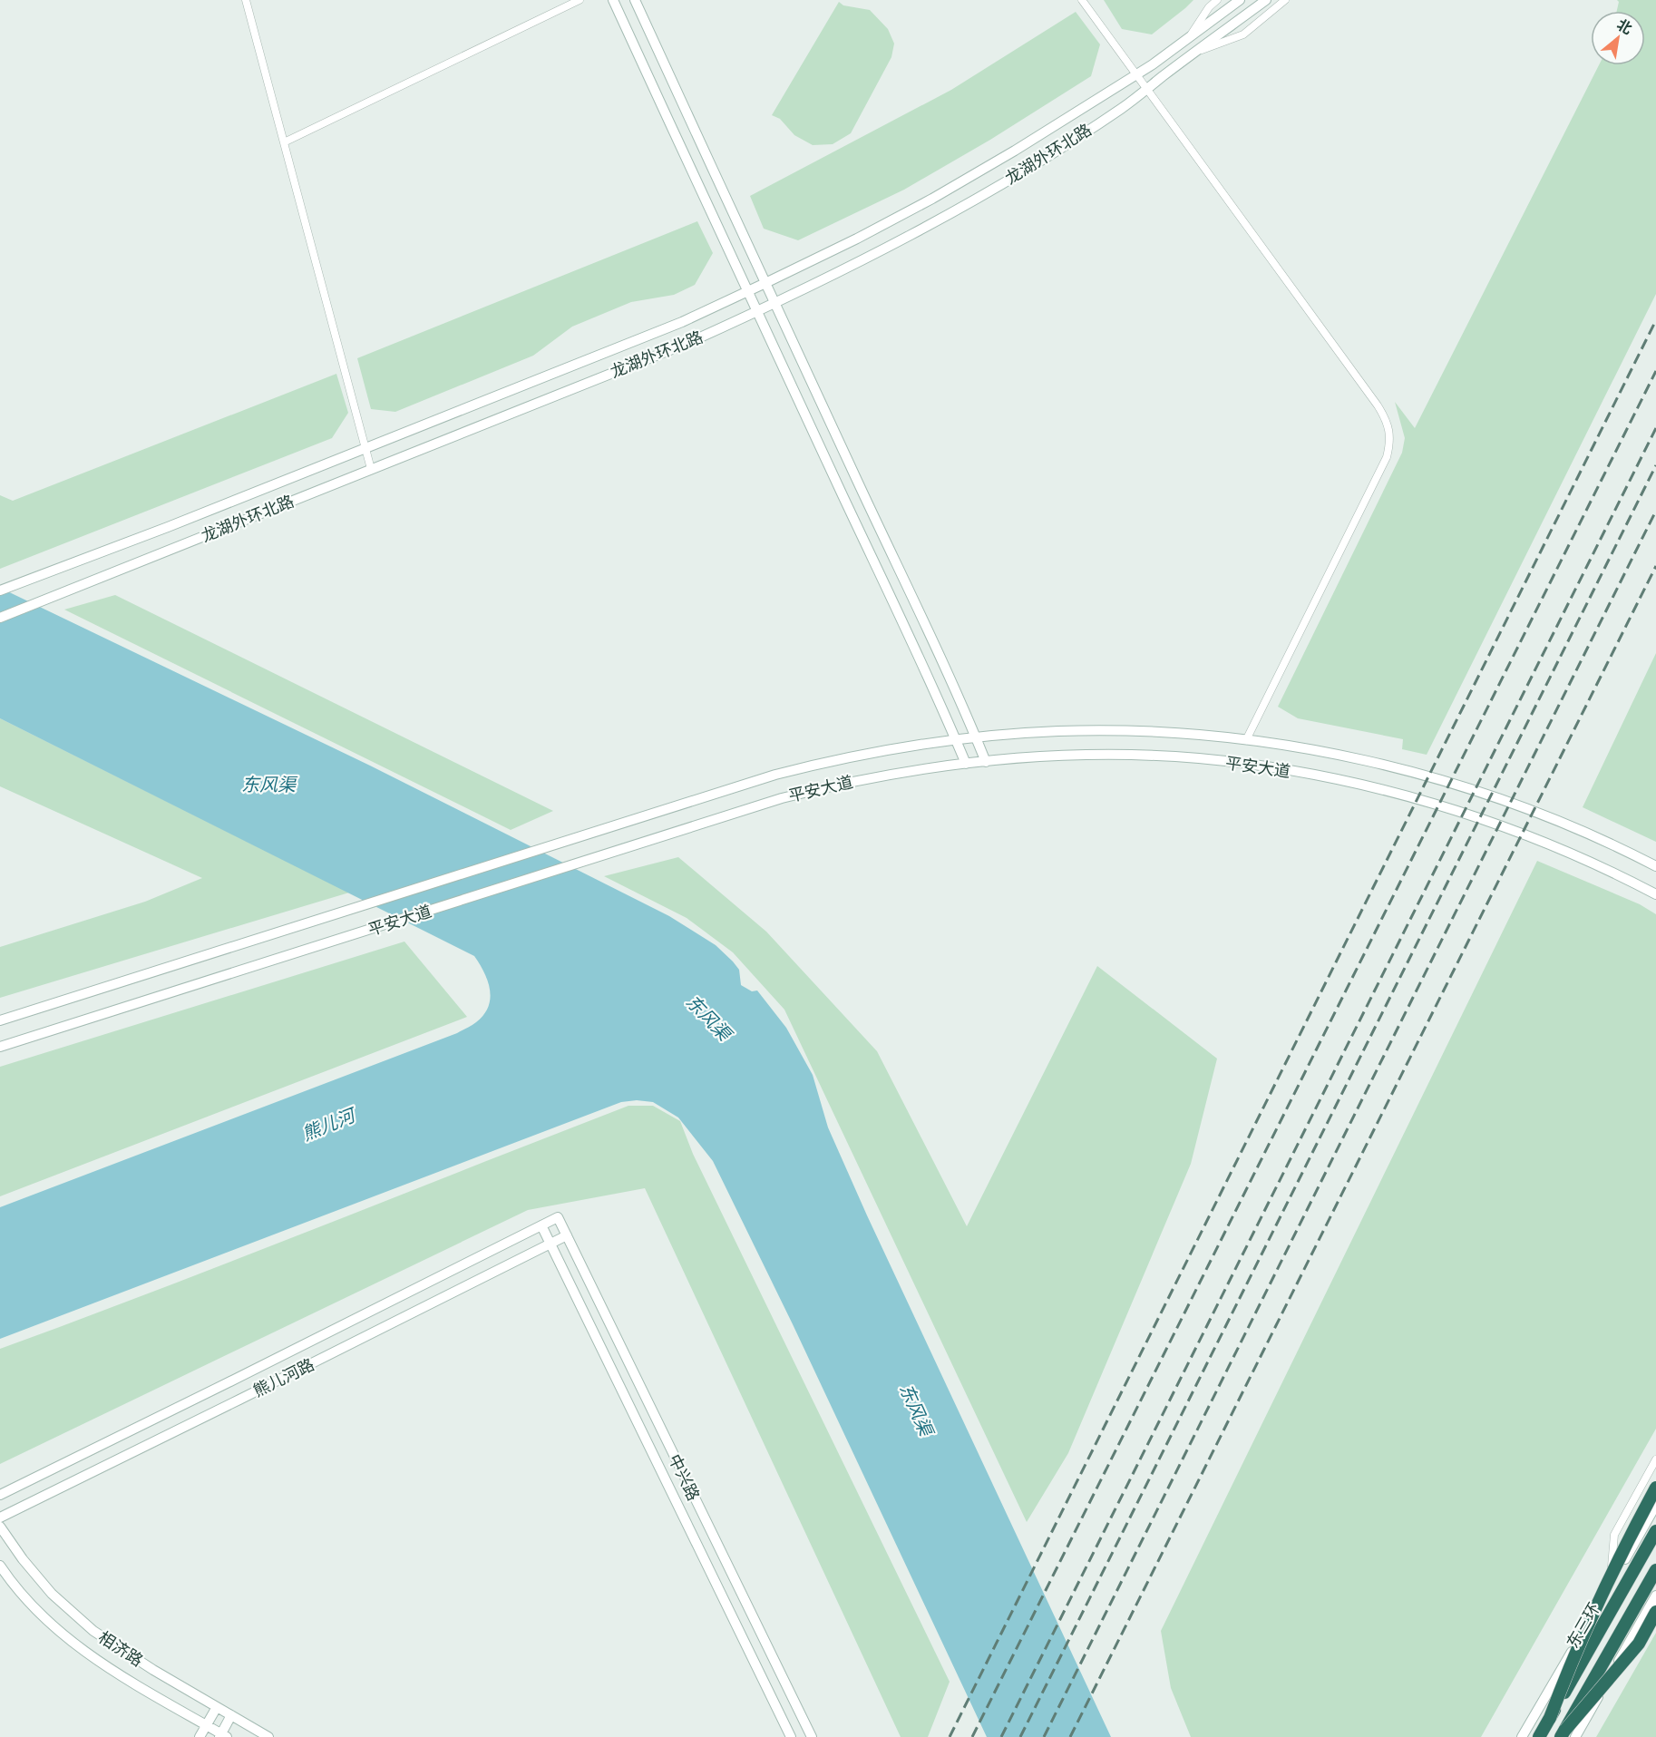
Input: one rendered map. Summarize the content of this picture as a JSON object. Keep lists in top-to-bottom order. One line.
{"streets":{"highway":["东三环"],"main road":["龙湖外环北路","平安大道","熊儿河路","中兴路","相济路"]},"crossings":[["熊儿河路","中兴路"]],"water":["东风渠","熊儿河"],"north":"top right"}
